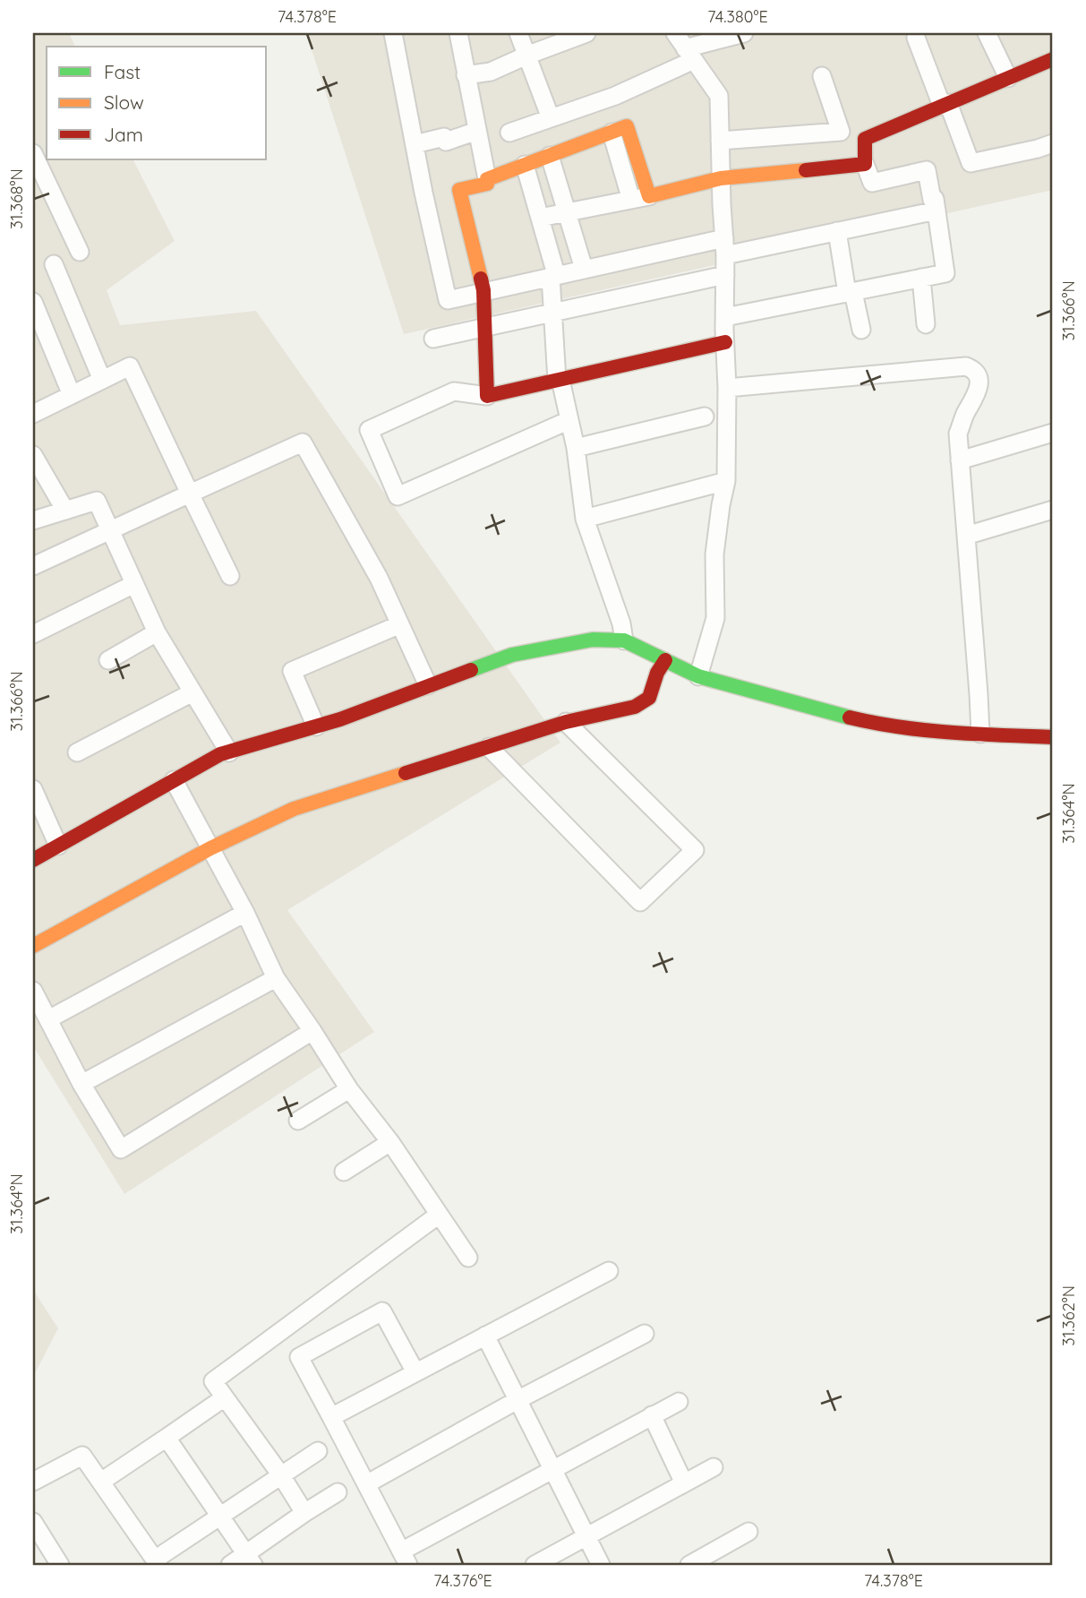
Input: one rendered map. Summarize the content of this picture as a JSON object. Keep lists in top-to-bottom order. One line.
{"legend":["Fast","Slow","Jam"],"coordinates":["74.378°E","74.380°E","31.368°N","31.366°N","31.364°N","31.362°N","74.376°E"]}
